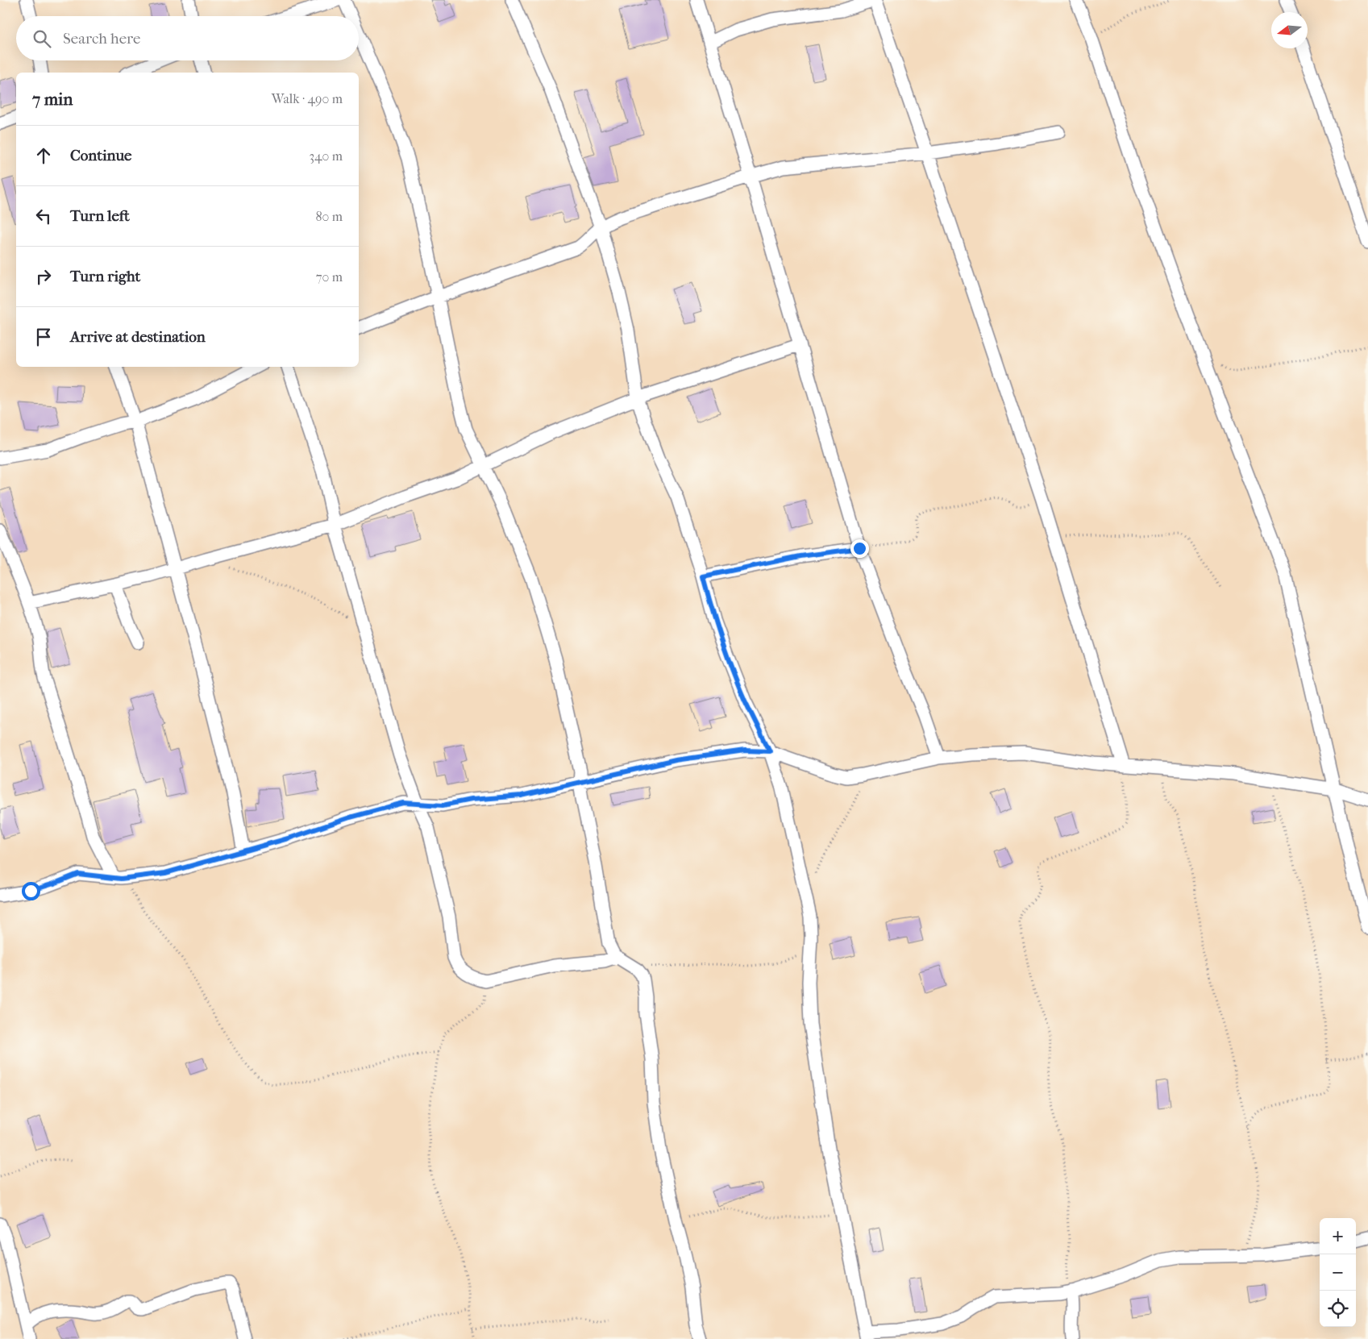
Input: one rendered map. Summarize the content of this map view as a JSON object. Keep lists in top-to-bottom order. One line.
{"north":"left","page":{"search":"Search here","heading":["7 min","Walk · 490 m"],"list":[["Continue","340 m"],["Turn left","80 m"],["Turn right","70 m"],"Arrive at destination"],"map_buttons":["+","−"]}}
